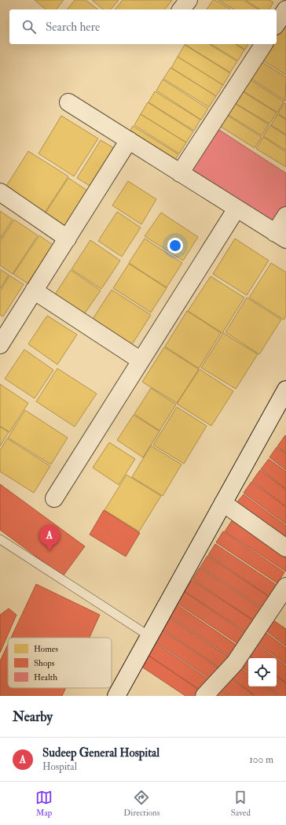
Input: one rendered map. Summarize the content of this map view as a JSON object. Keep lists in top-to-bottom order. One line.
{"legend":["Homes","Shops","Health"],"page":{"search":"Search here","pins":"A","heading":"Nearby","list":[{"mark":"A","name":"Sudeep General Hospital","note":"Hospital","value":"100 m"}],"nav":["Map","Directions","Saved"]}}
